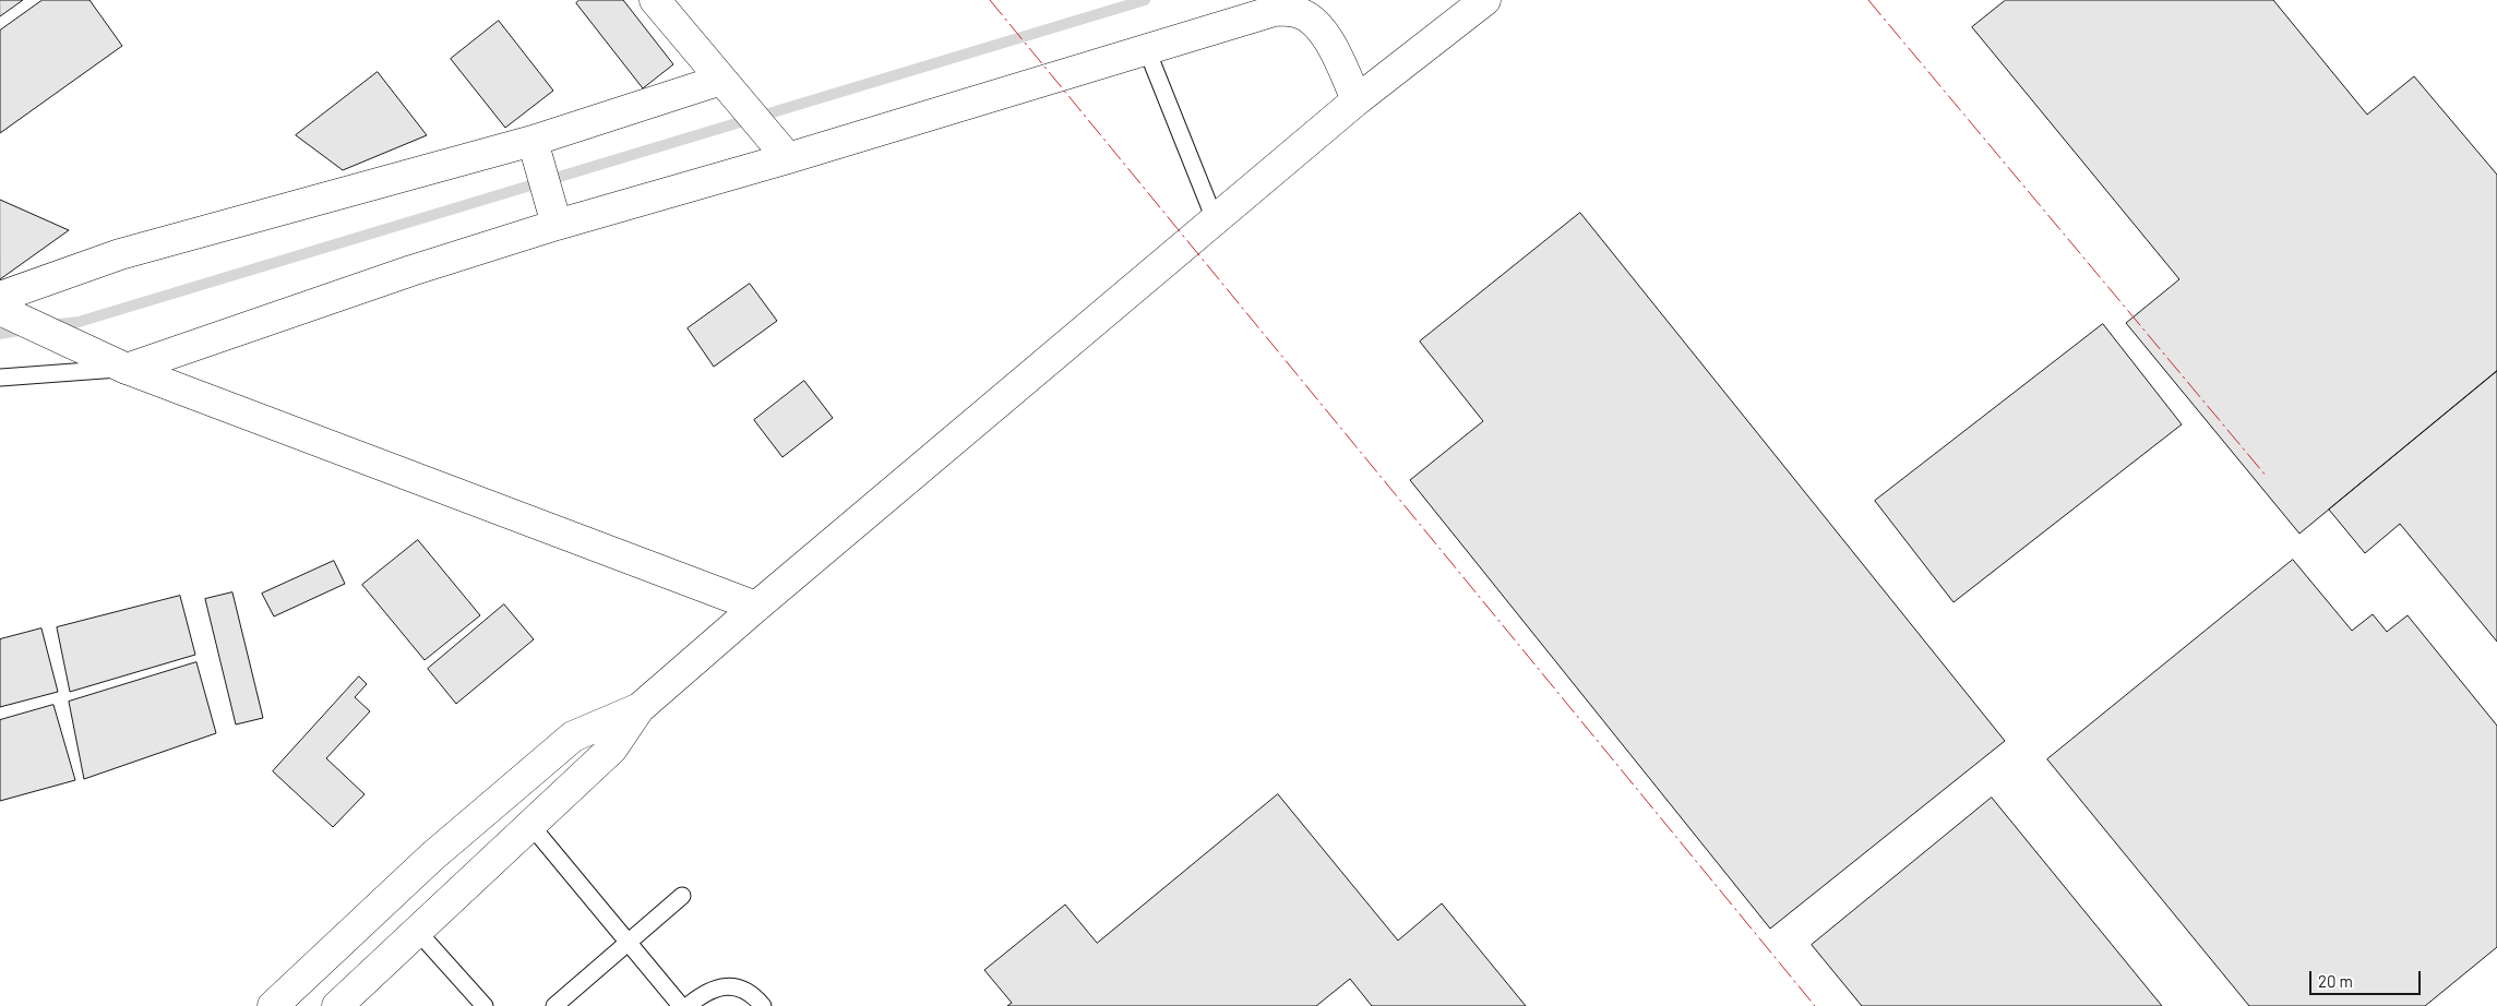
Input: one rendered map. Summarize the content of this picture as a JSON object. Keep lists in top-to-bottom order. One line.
{"scale_bar":"20 m"}
